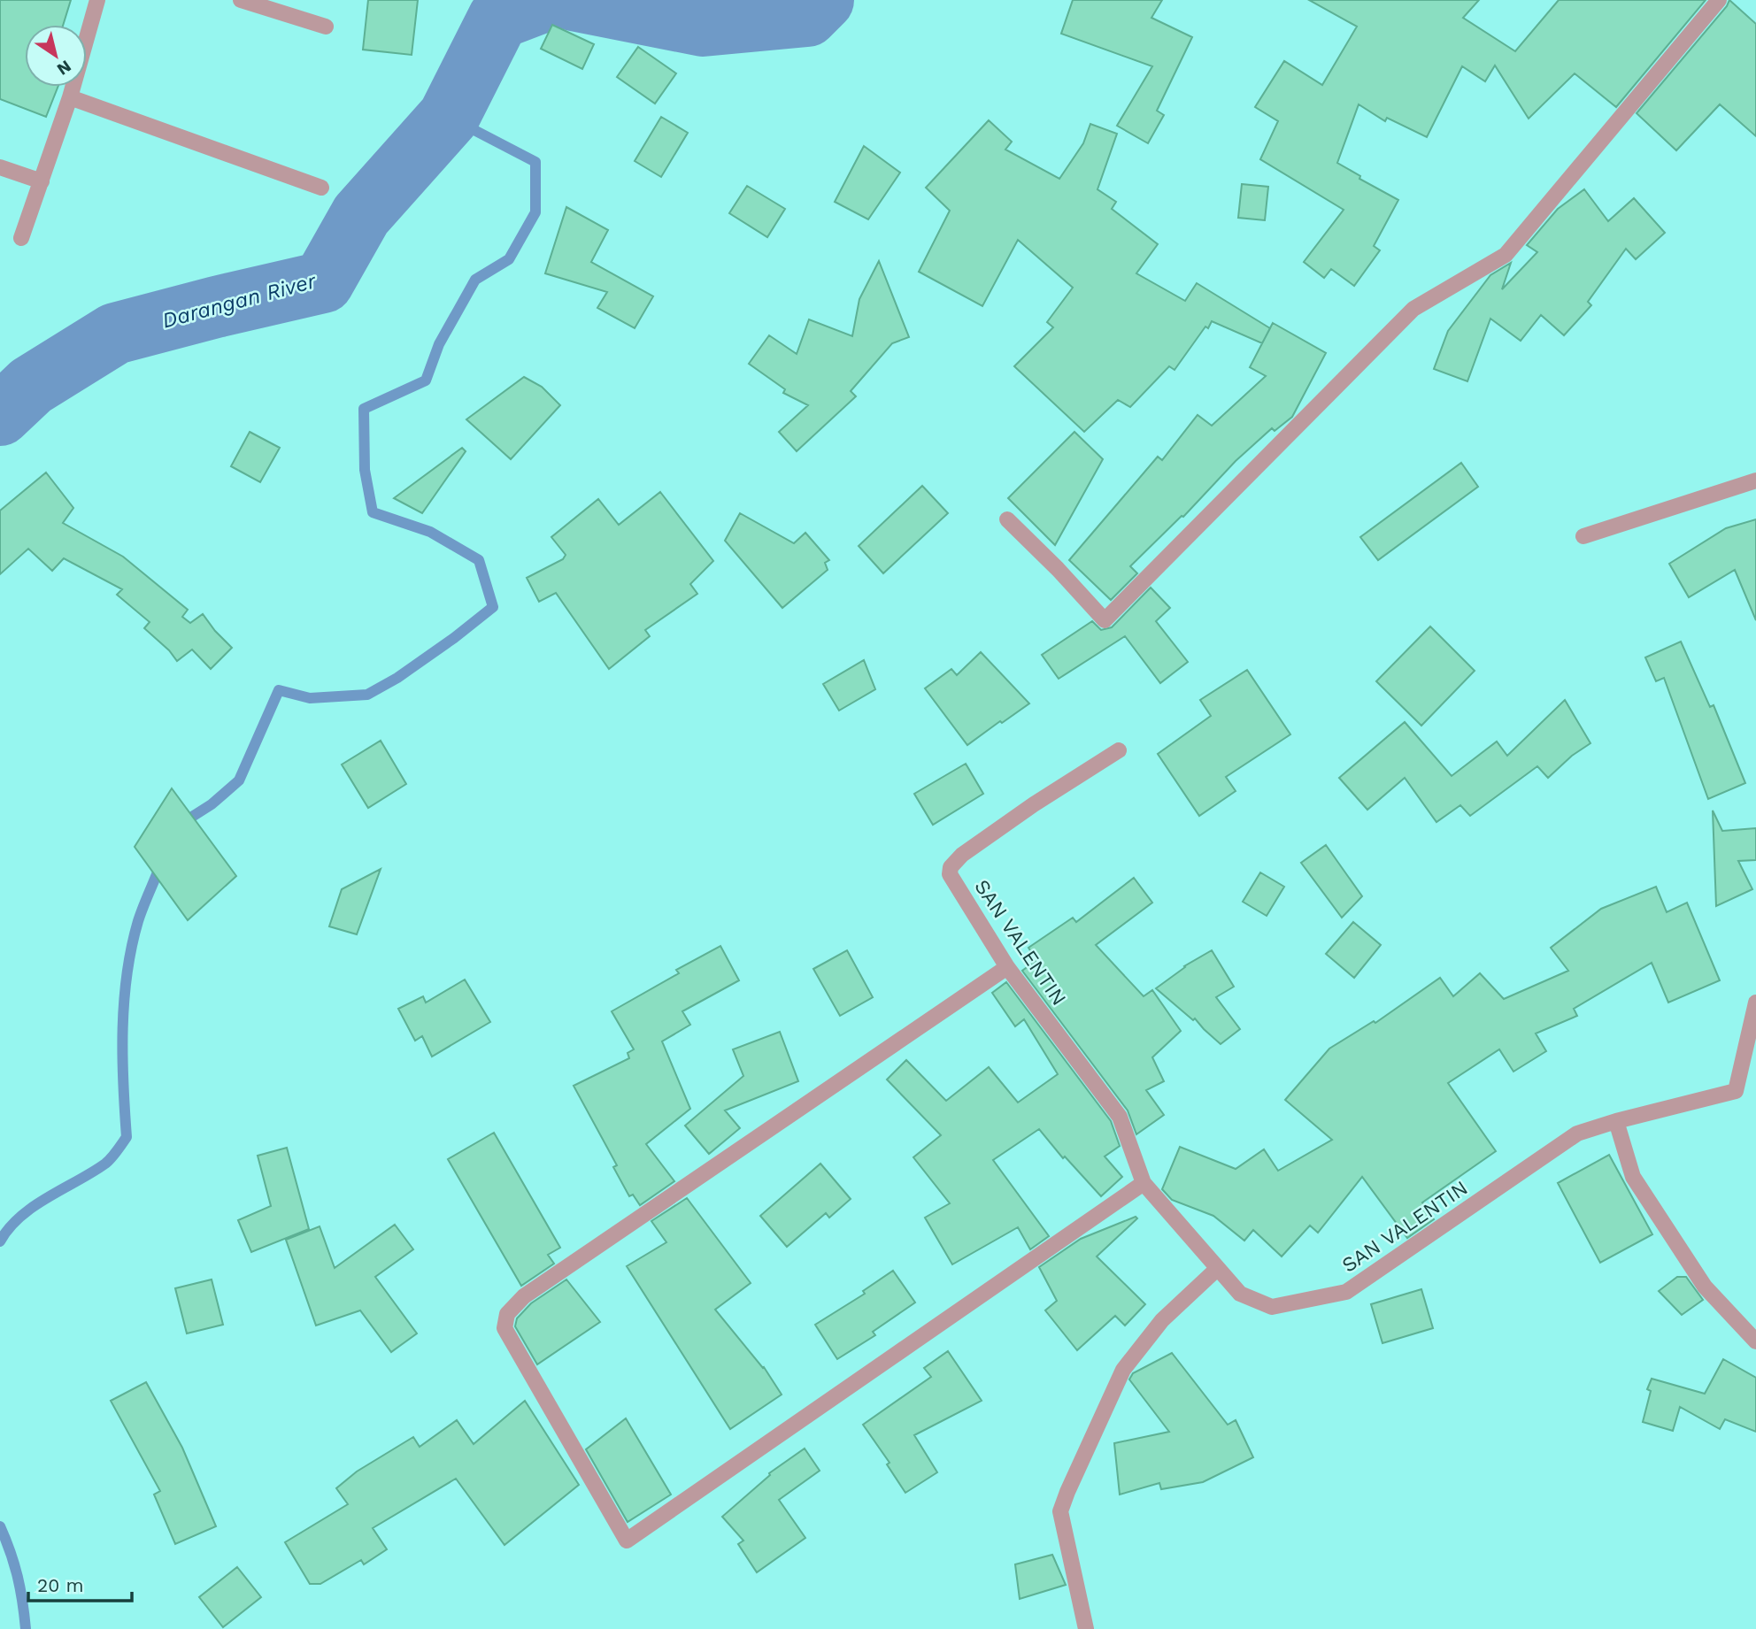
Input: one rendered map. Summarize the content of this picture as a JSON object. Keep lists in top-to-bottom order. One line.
{"streets":{"street":["SAN VALENTIN"]},"water":["Darangan River"],"scale_bar":"20 m","north":"bottom right"}
